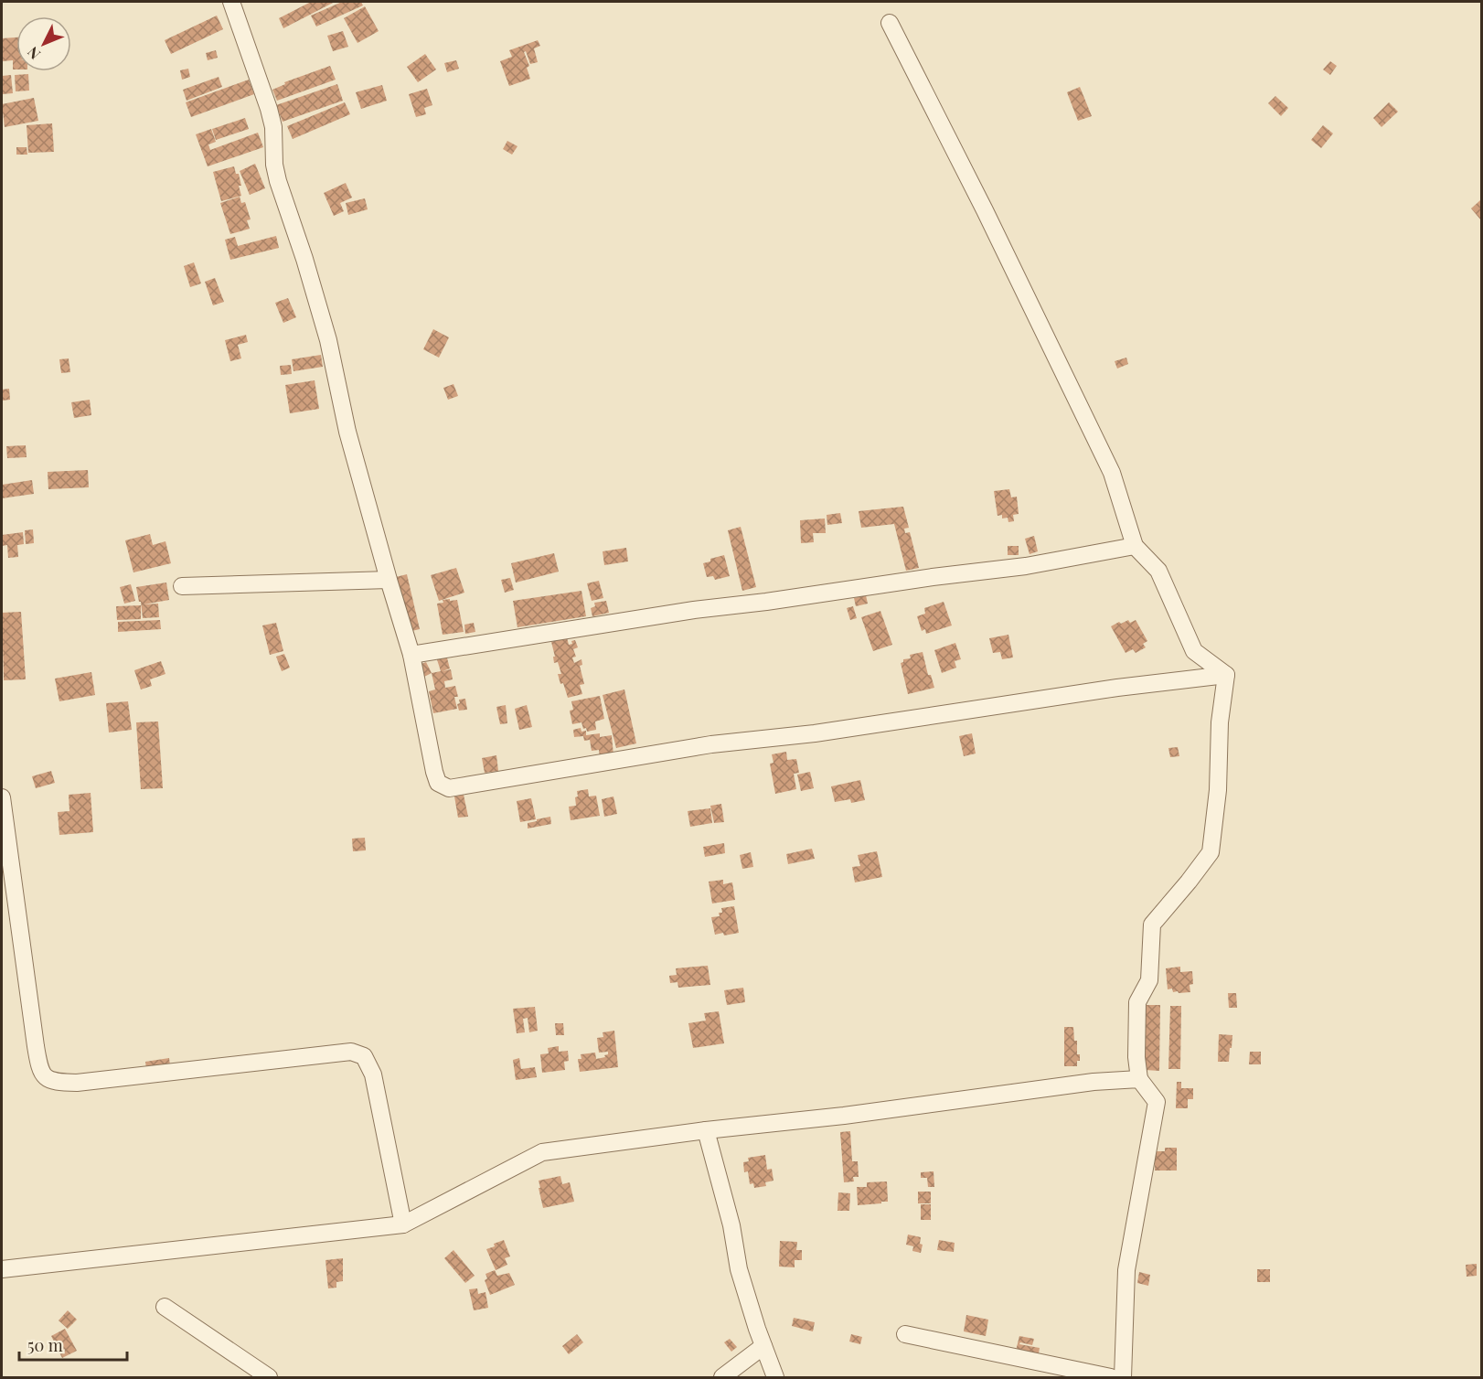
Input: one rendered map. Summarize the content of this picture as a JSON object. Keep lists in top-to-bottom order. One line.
{"scale_bar":"50 m","north":"bottom left"}
